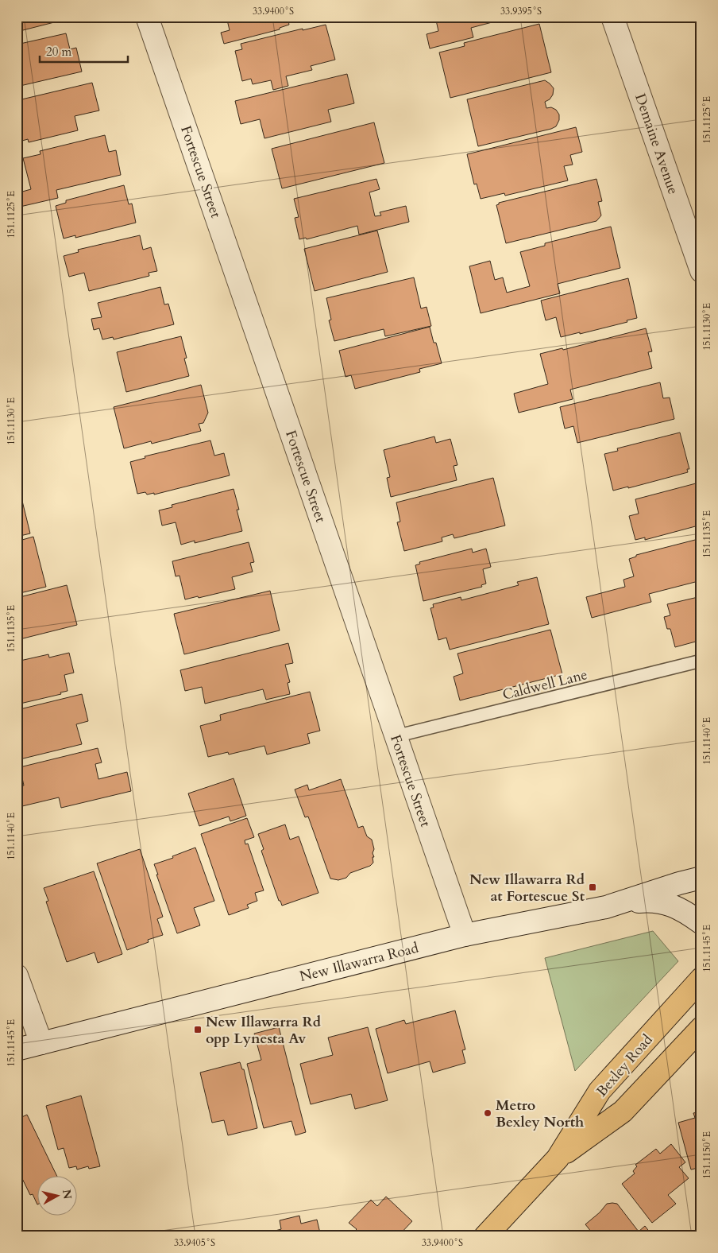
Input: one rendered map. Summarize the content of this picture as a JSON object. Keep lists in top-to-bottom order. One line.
{"streets":{"main road":["Bexley Road"],"street":["Demaine Avenue","Fortescue Street","New Illawarra Road"],"lane":["Caldwell Lane"]},"crossings":[["Fortescue Street","Caldwell Lane"],["Fortescue Street","New Illawarra Road"]],"places":{"transit":["New Illawarra Rd at Fortescue St","New Illawarra Rd opp Lynesta Av"],"other":["Metro Bexley North"]},"scale_bar":"20 m","north":"right","coordinates":["33.9400°S","33.9395°S","151.1125°E","151.1130°E","151.1135°E","151.1140°E","151.1145°E","151.1150°E","33.9405°S"]}
